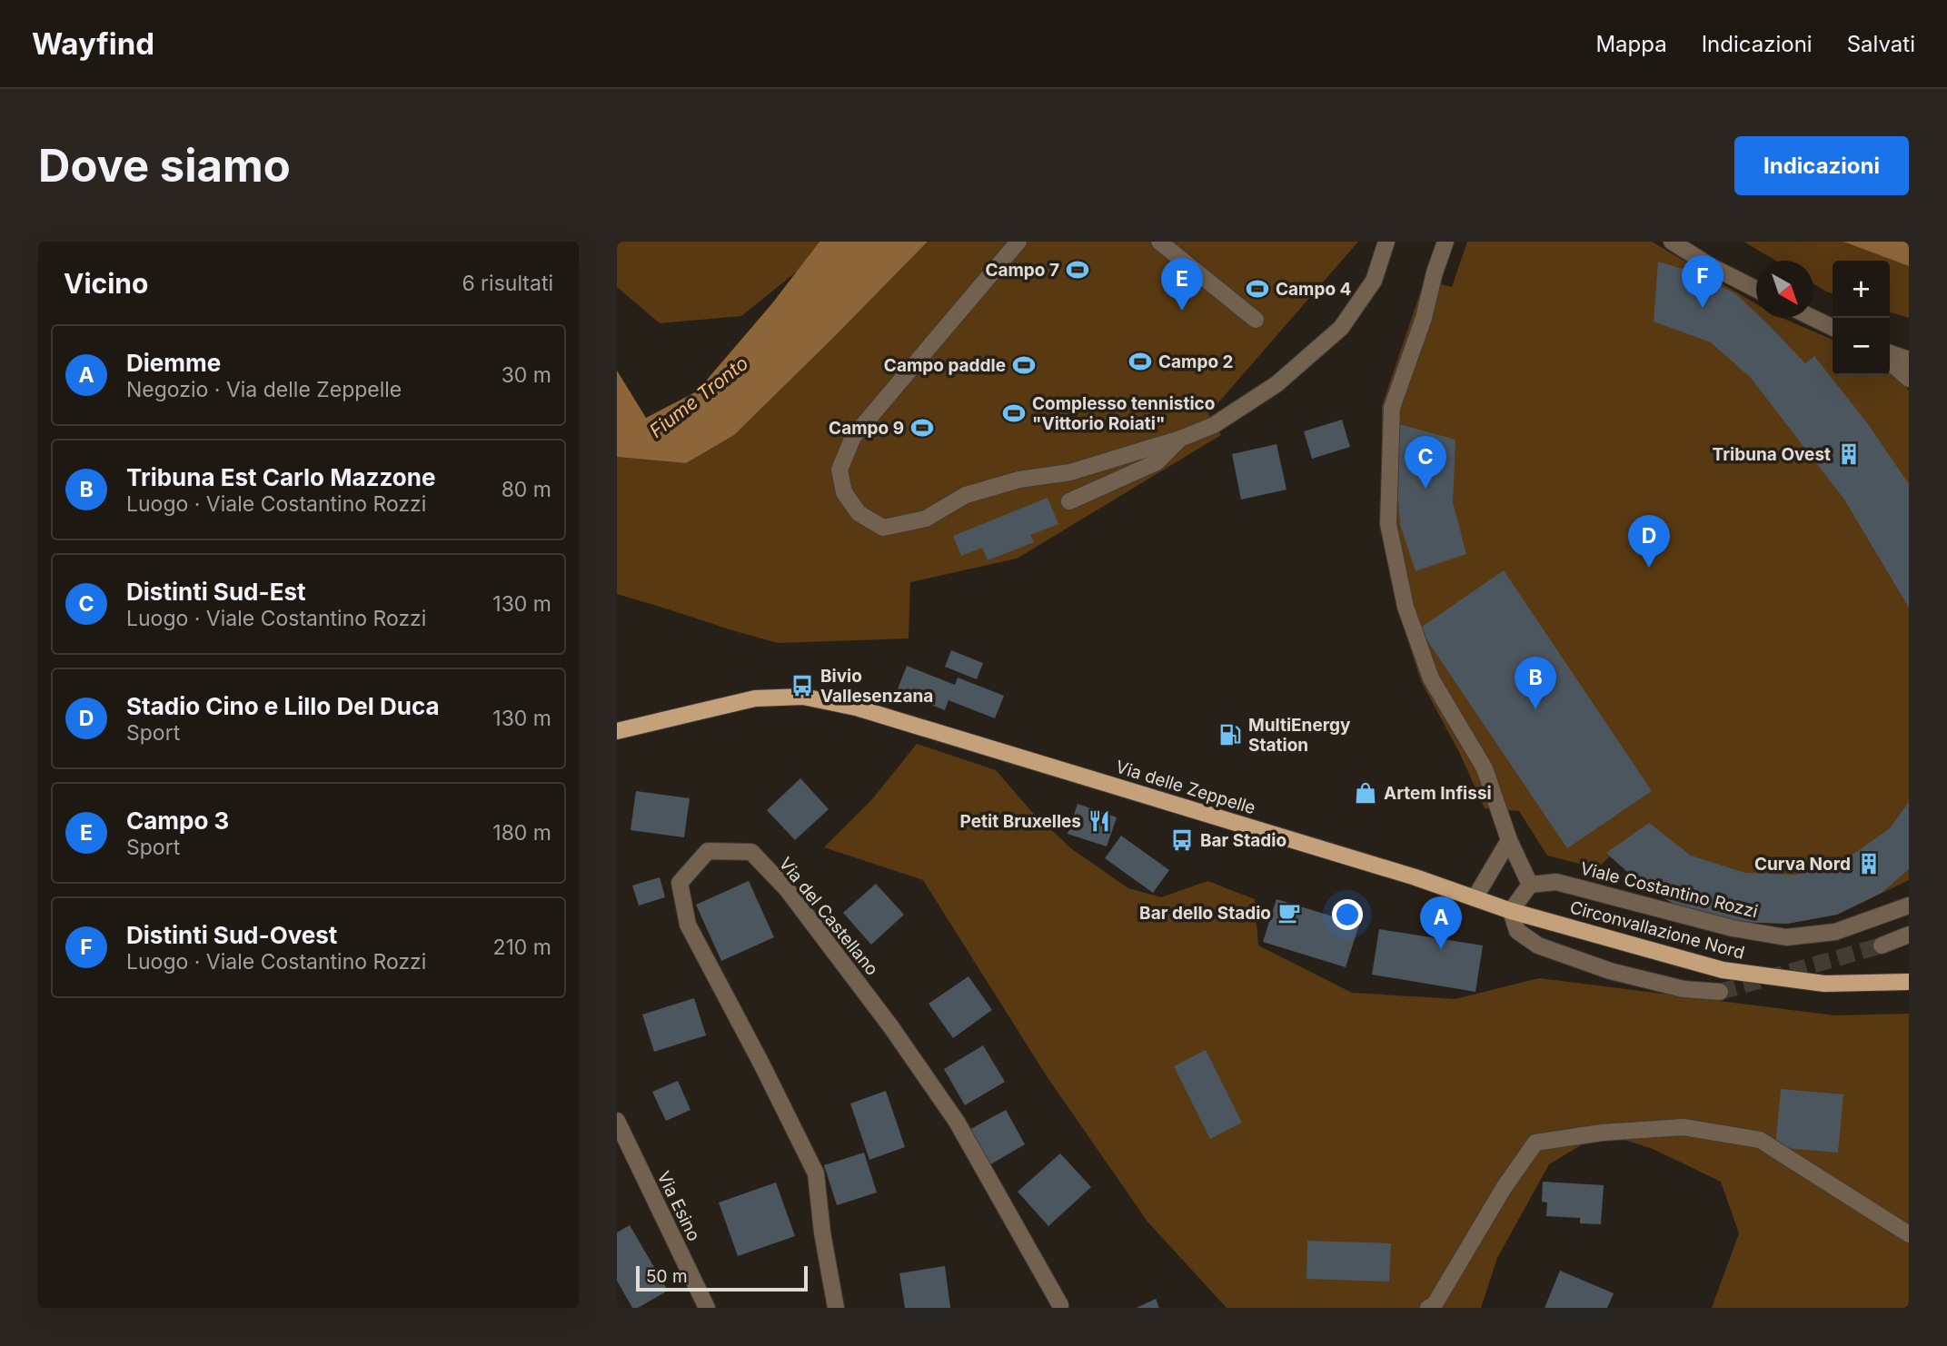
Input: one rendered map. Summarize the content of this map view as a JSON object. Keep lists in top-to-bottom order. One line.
{"streets":{"main road":["Via delle Zeppelle","Circonvallazione Nord"],"street":["Viale Costantino Rozzi","Via del Castellano","Via Esino"]},"crossings":[["Via delle Zeppelle","Circonvallazione Nord"]],"water":["Fiume Tronto"],"places":{"sports":["Campo 7","Campo 4","Campo 2","Campo paddle","Complesso tennistico \"Vittorio Roiati\"","Campo 9"],"building":["Tribuna Ovest","Curva Nord"],"bus stop":["Bivio Vallesenzana","Bar Stadio"],"fuel station":["MultiEnergy Station"],"shop":["Artem Infissi"],"restaurant":["Petit Bruxelles"],"cafe":["Bar dello Stadio"]},"scale_bar":"50 m","north":"bottom right","page":{"header":"Wayfind","nav":["Mappa","Indicazioni","Salvati"],"buttons":"Indicazioni","title":"Dove siamo","heading":["Vicino","6 risultati"],"pins":["F","E","C","D","B","A"],"map_buttons":["+","−"],"list":[{"mark":"A","name":"Diemme","note":"Negozio · Via delle Zeppelle","value":"30 m"},{"mark":"B","name":"Tribuna Est Carlo Mazzone","note":"Luogo · Viale Costantino Rozzi","value":"80 m"},{"mark":"C","name":"Distinti Sud-Est","note":"Luogo · Viale Costantino Rozzi","value":"130 m"},{"mark":"D","name":"Stadio Cino e Lillo Del Duca","note":"Sport","value":"130 m"},{"mark":"E","name":"Campo 3","note":"Sport","value":"180 m"},{"mark":"F","name":"Distinti Sud-Ovest","note":"Luogo · Viale Costantino Rozzi","value":"210 m"}],"scale":"50 m"}}
